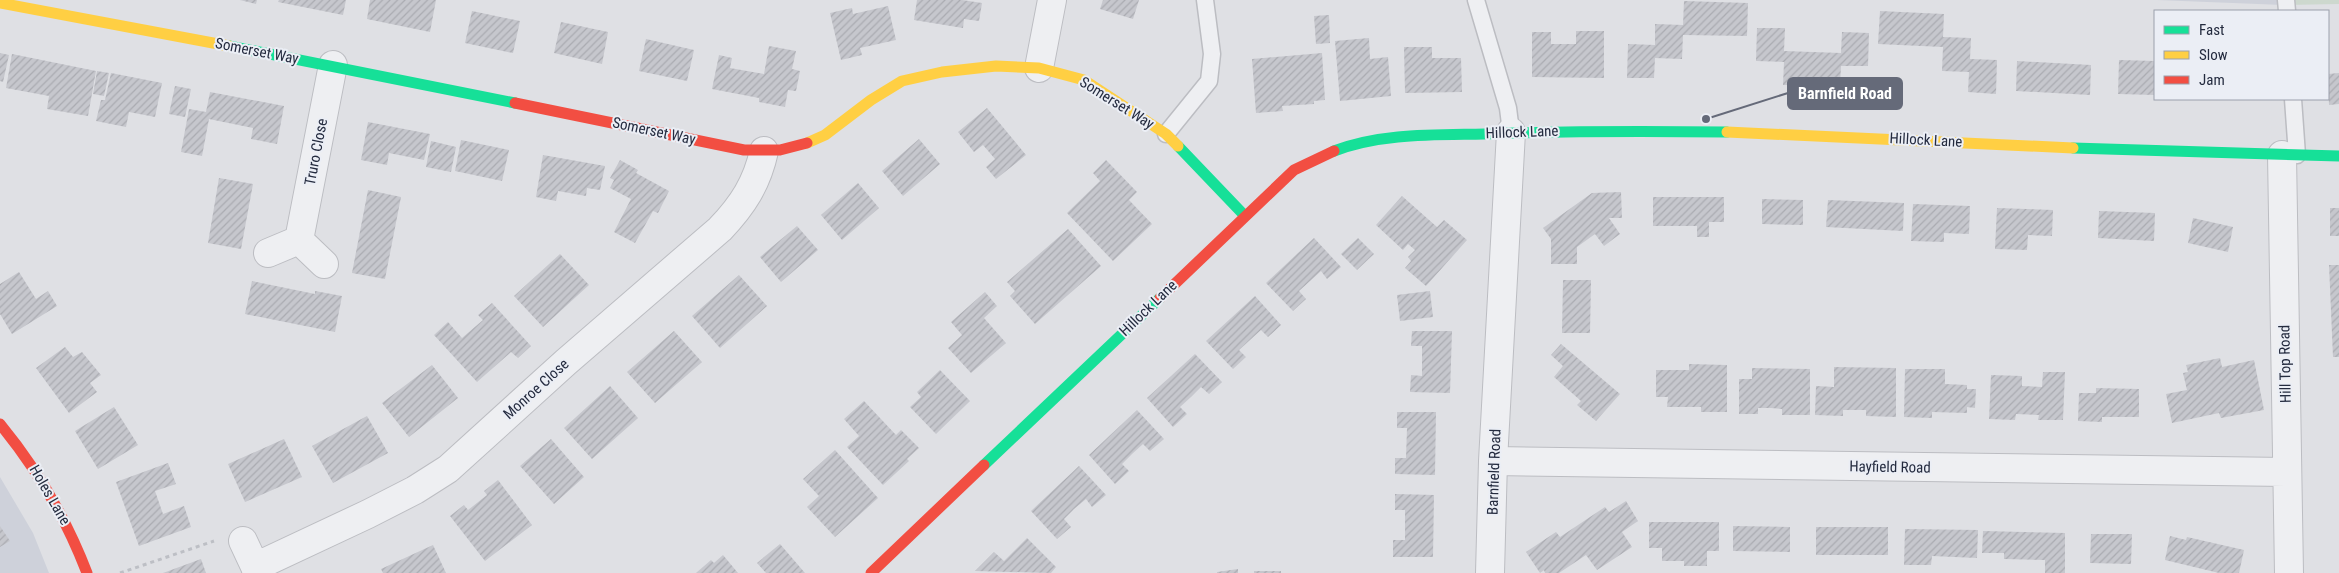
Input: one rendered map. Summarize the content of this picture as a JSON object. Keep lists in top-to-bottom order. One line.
{"streets":{"street":["Somerset Way","Hillock Lane","Truro Close","Hill Top Road","Monroe Close","Hayfield Road","Barnfield Road","Holes Lane"]},"crossings":[["Somerset Way","Hillock Lane"],["Somerset Way","Truro Close"],["Somerset Way","Monroe Close"],["Hillock Lane","Hill Top Road"],["Hillock Lane","Barnfield Road"],["Hill Top Road","Hayfield Road"],["Hayfield Road","Barnfield Road"]],"places":["Barnfield Road"],"legend":["Fast","Slow","Jam"]}
